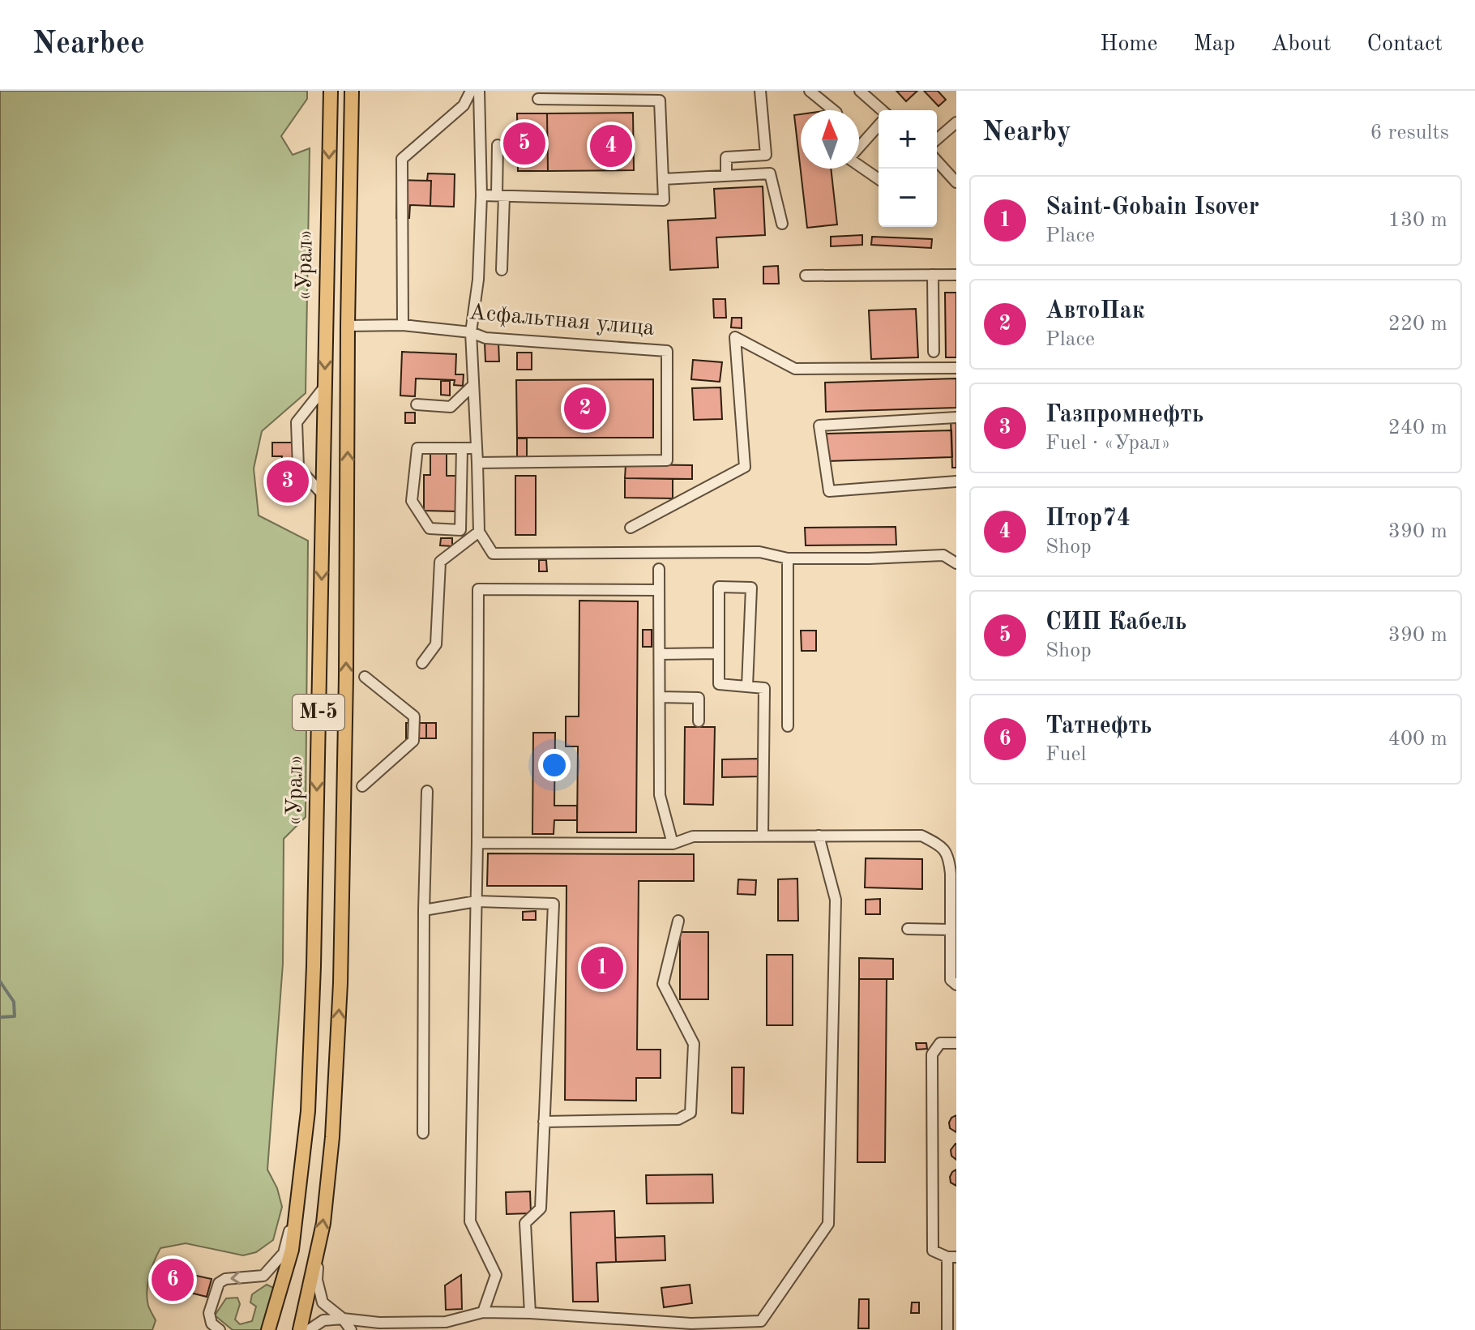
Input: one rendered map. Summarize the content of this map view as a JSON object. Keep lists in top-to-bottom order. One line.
{"streets":{"main road":["«Урал»","М-5"],"street":["Асфальтная улица"]},"crossings":[["«Урал»","Асфальтная улица"]],"north":"top","page":{"header":"Nearbee","nav":["Home","Map","About","Contact"],"heading":["Nearby","6 results"],"map_buttons":["+","−"],"pins":["5","4","2","3","1","6"],"list":[{"mark":"1","name":"Saint-Gobain Isover","note":"Place","value":"130 m"},{"mark":"2","name":"АвтоПак","note":"Place","value":"220 m"},{"mark":"3","name":"Газпромнефть","note":"Fuel · «Урал»","value":"240 m"},{"mark":"4","name":"Птор74","note":"Shop","value":"390 m"},{"mark":"5","name":"СИП Кабель","note":"Shop","value":"390 m"},{"mark":"6","name":"Татнефть","note":"Fuel","value":"400 m"}]}}
